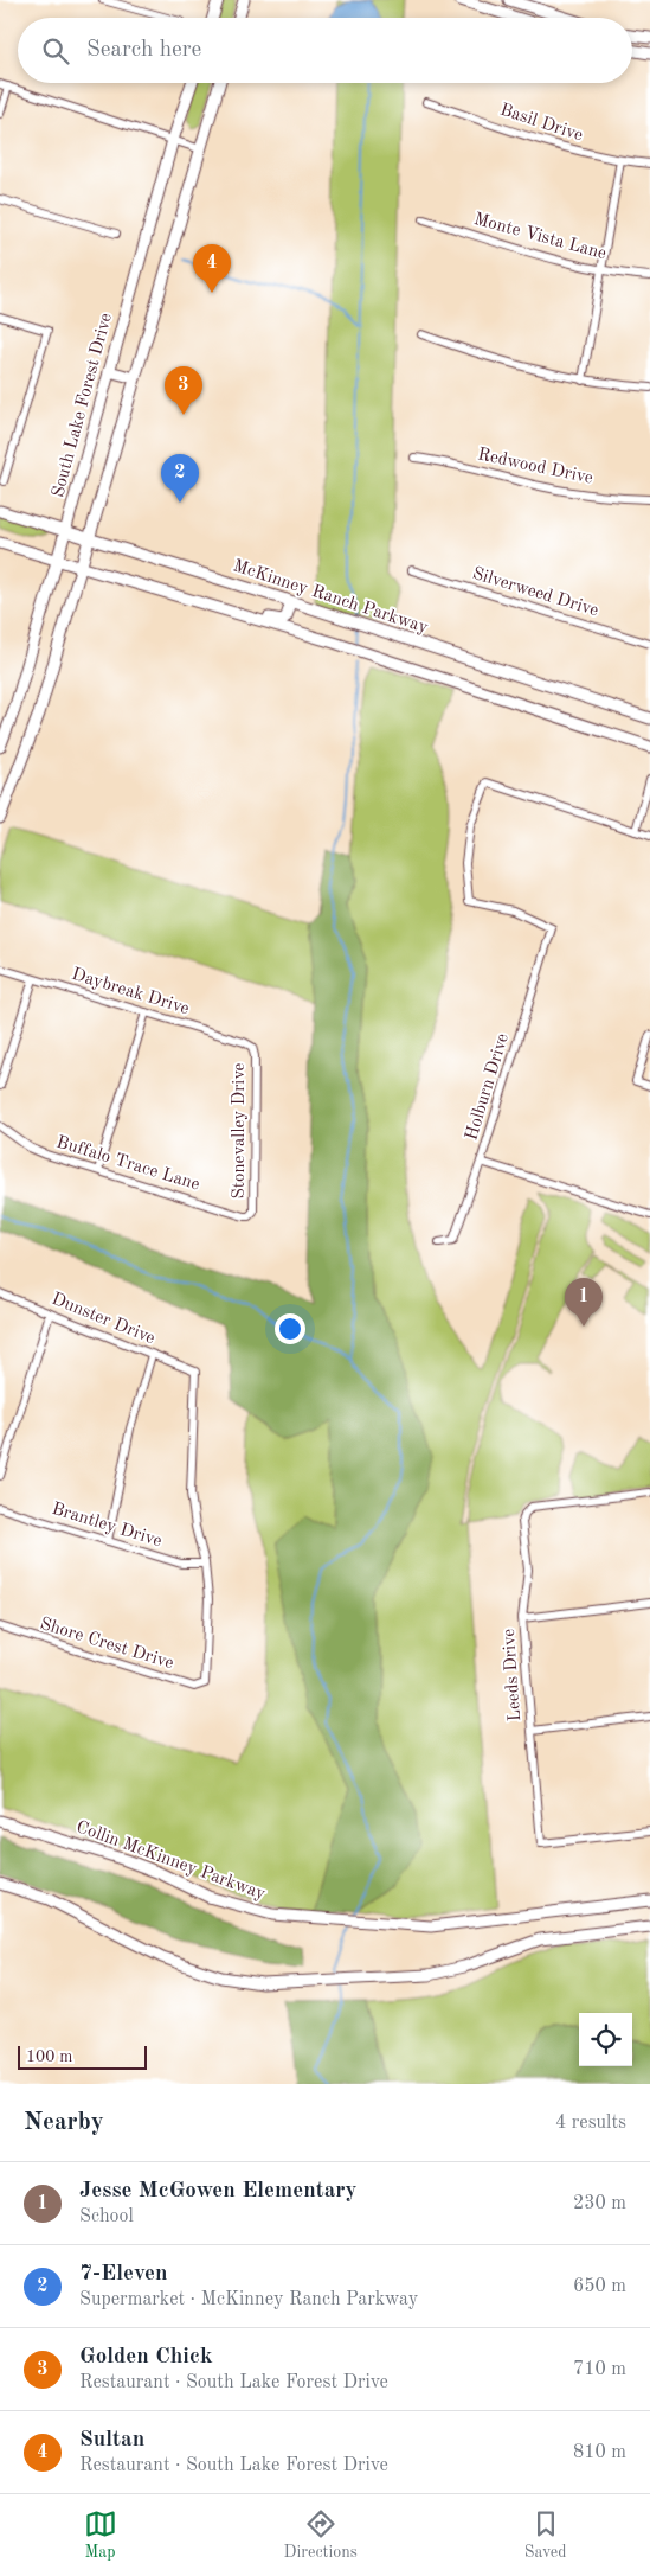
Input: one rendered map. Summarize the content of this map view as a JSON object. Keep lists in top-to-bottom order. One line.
{"streets":{"main road":["South Lake Forest Drive","McKinney Ranch Parkway","Collin McKinney Parkway"],"street":["Basil Drive","Monte Vista Lane","Redwood Drive","Silverweed Drive","Daybreak Drive","Holburn Drive","Stonevalley Drive","Buffalo Trace Lane","Dunster Drive","Brantley Drive","Shore Crest Drive","Leeds Drive"]},"crossings":[["South Lake Forest Drive","McKinney Ranch Parkway"],["Daybreak Drive","Stonevalley Drive"],["Stonevalley Drive","Buffalo Trace Lane"],["Dunster Drive","Brantley Drive"],["Dunster Drive","Shore Crest Drive"],["Brantley Drive","Shore Crest Drive"]],"scale_bar":"100 m","page":{"search":"Search here","pins":["4","3","2","1"],"scale":"100 m","heading":["Nearby","4 results"],"list":[{"mark":"1","name":"Jesse McGowen Elementary","note":"School","value":"230 m"},{"mark":"2","name":"7-Eleven","note":"Supermarket · McKinney Ranch Parkway","value":"650 m"},{"mark":"3","name":"Golden Chick","note":"Restaurant · South Lake Forest Drive","value":"710 m"},{"mark":"4","name":"Sultan","note":"Restaurant · South Lake Forest Drive","value":"810 m"}],"nav":["Map","Directions","Saved"]}}
